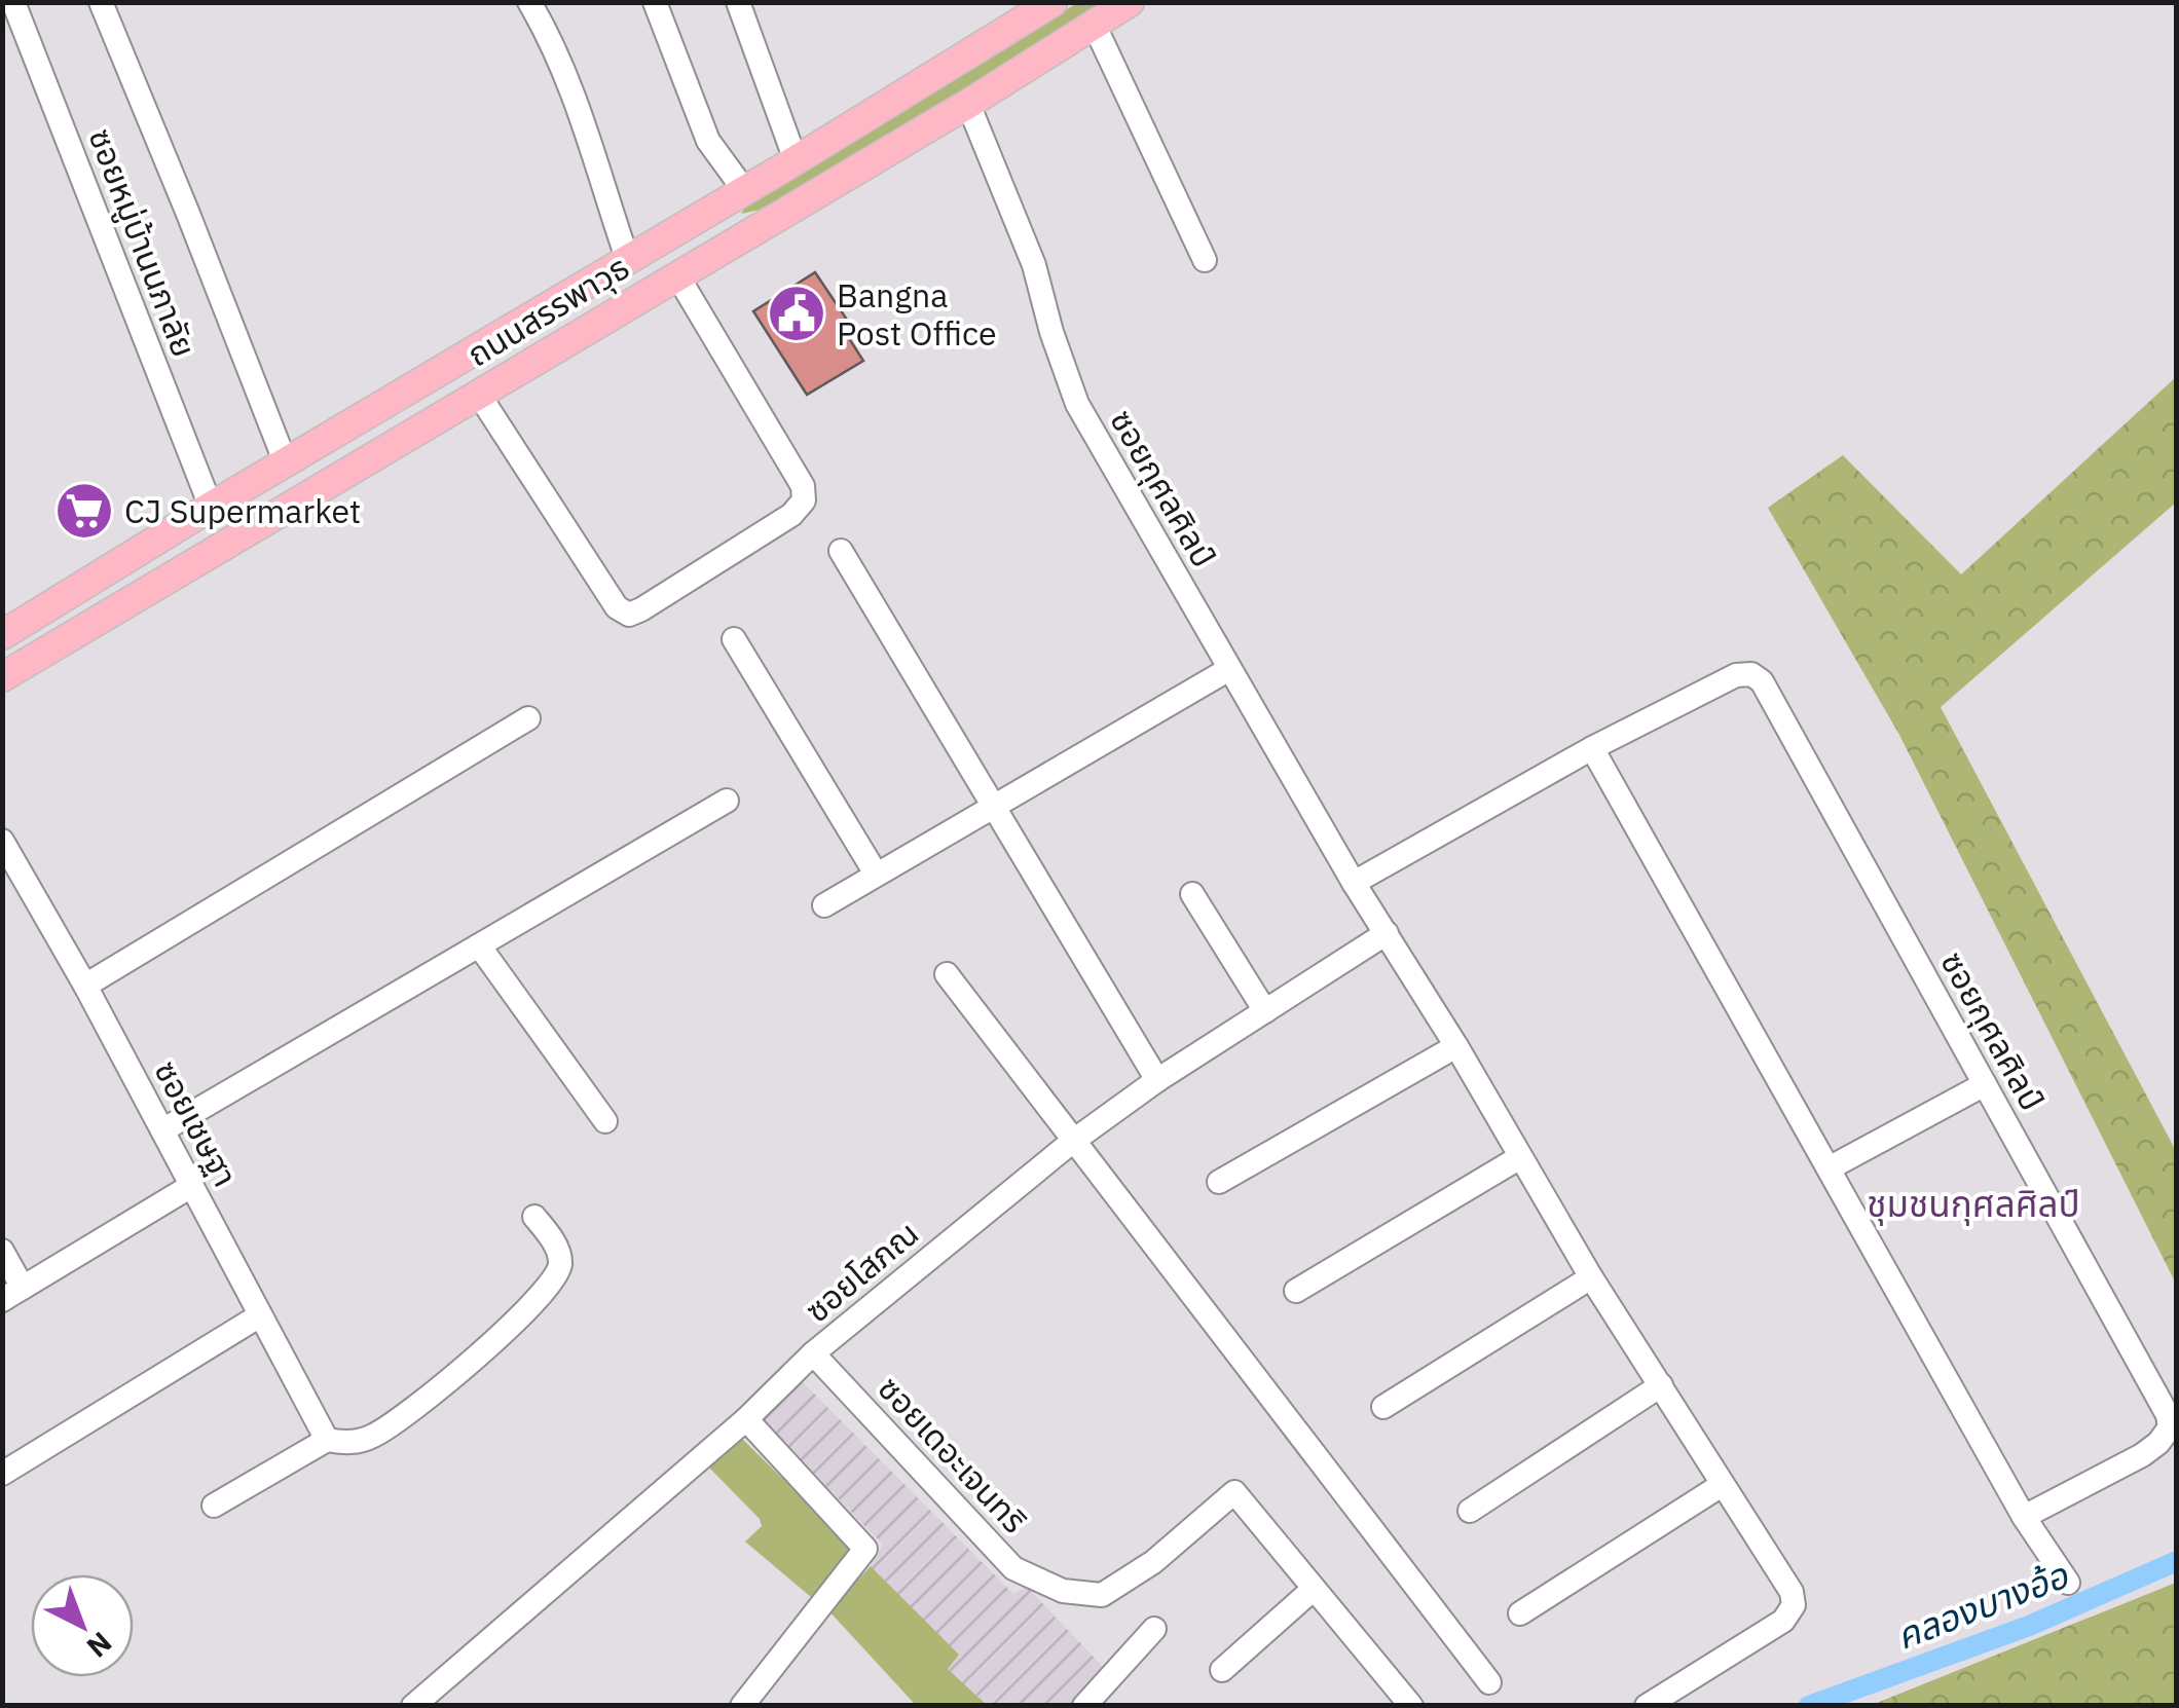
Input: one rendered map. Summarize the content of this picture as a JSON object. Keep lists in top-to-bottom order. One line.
{"streets":{"main road":["ถนนสรรพาวุธ"],"street":["ซอยหมู่บ้านนภาลัย","ซอยกุศลศิลป์","ซอยเชษฐา","ซอยโสภณ","ซอยเดอะเจนทริ"]},"crossings":[["ซอยหมู่บ้านนภาลัย","ถนนสรรพาวุธ"],["ถนนสรรพาวุธ","ซอยกุศลศิลป์"],["ซอยกุศลศิลป์","ซอยโสภณ"],["ซอยโสภณ","ซอยเดอะเจนทริ"]],"districts":["ชุมชนกุศลศิลป์"],"water":["คลองบางอ้อ"],"places":{"public building":["Bangna Post Office"],"supermarket":["CJ Supermarket"]},"north":"bottom right"}
